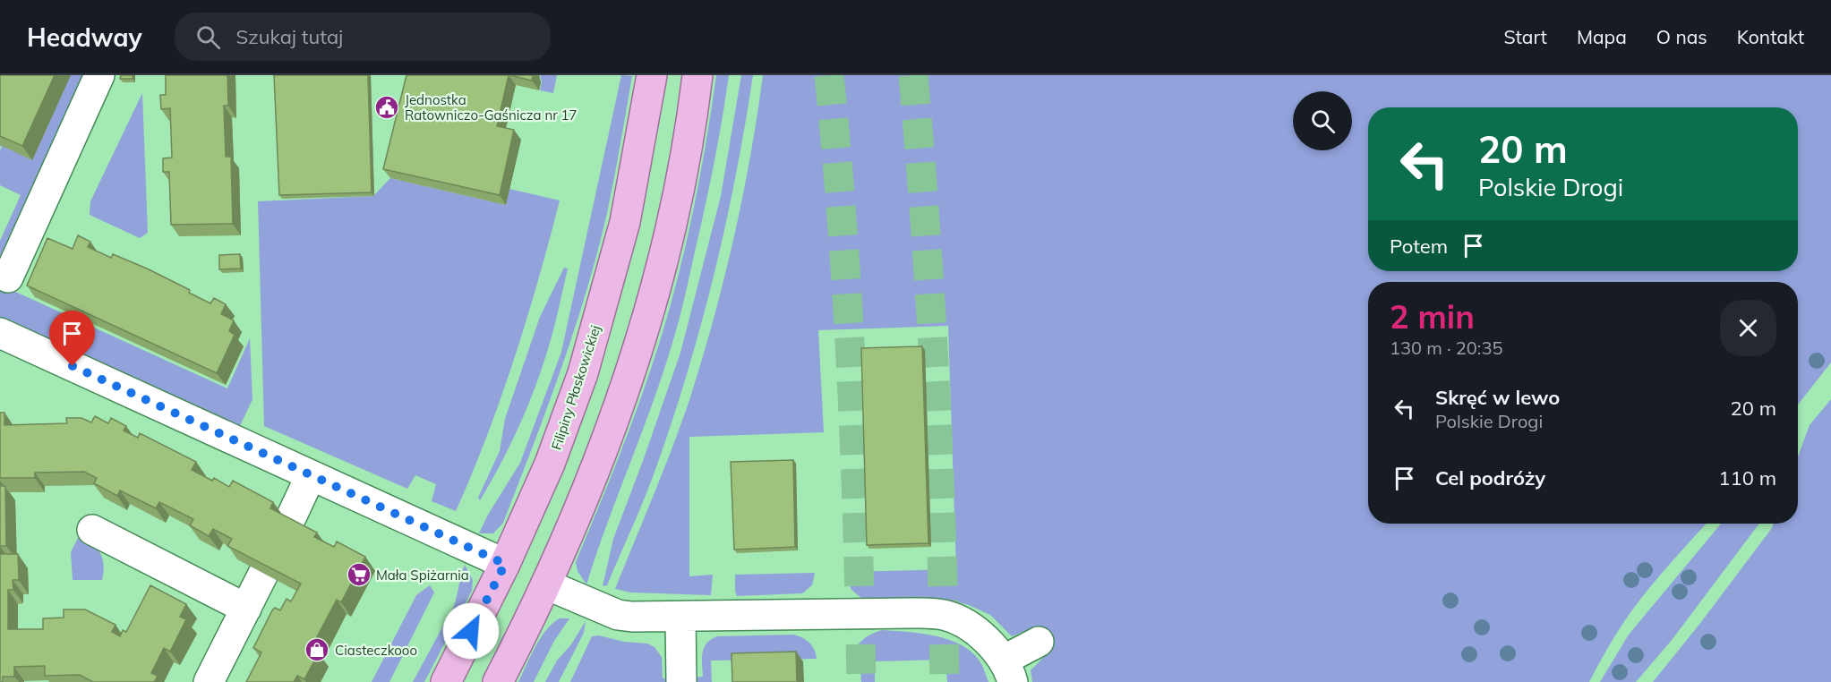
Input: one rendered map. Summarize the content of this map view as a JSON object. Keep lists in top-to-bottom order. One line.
{"streets":{"main road":["Filipiny Płaskowickiej"]},"places":{"public building":["Jednostka Ratowniczo-Gaśnicza nr 17"],"supermarket":["Mała Spiżarnia"],"shop":["Ciasteczkooo"]},"page":{"header":"Headway","search":"Szukaj tutaj","nav":["Start","Mapa","O nas","Kontakt"],"turn":["20 m","Polskie Drogi"],"then":"Potem","heading":["2 min","130 m · 20:35"],"list":[{"name":"Skręć w lewo","note":"Polskie Drogi","value":"20 m"},{"name":"Cel podróży","value":"110 m"}]}}
